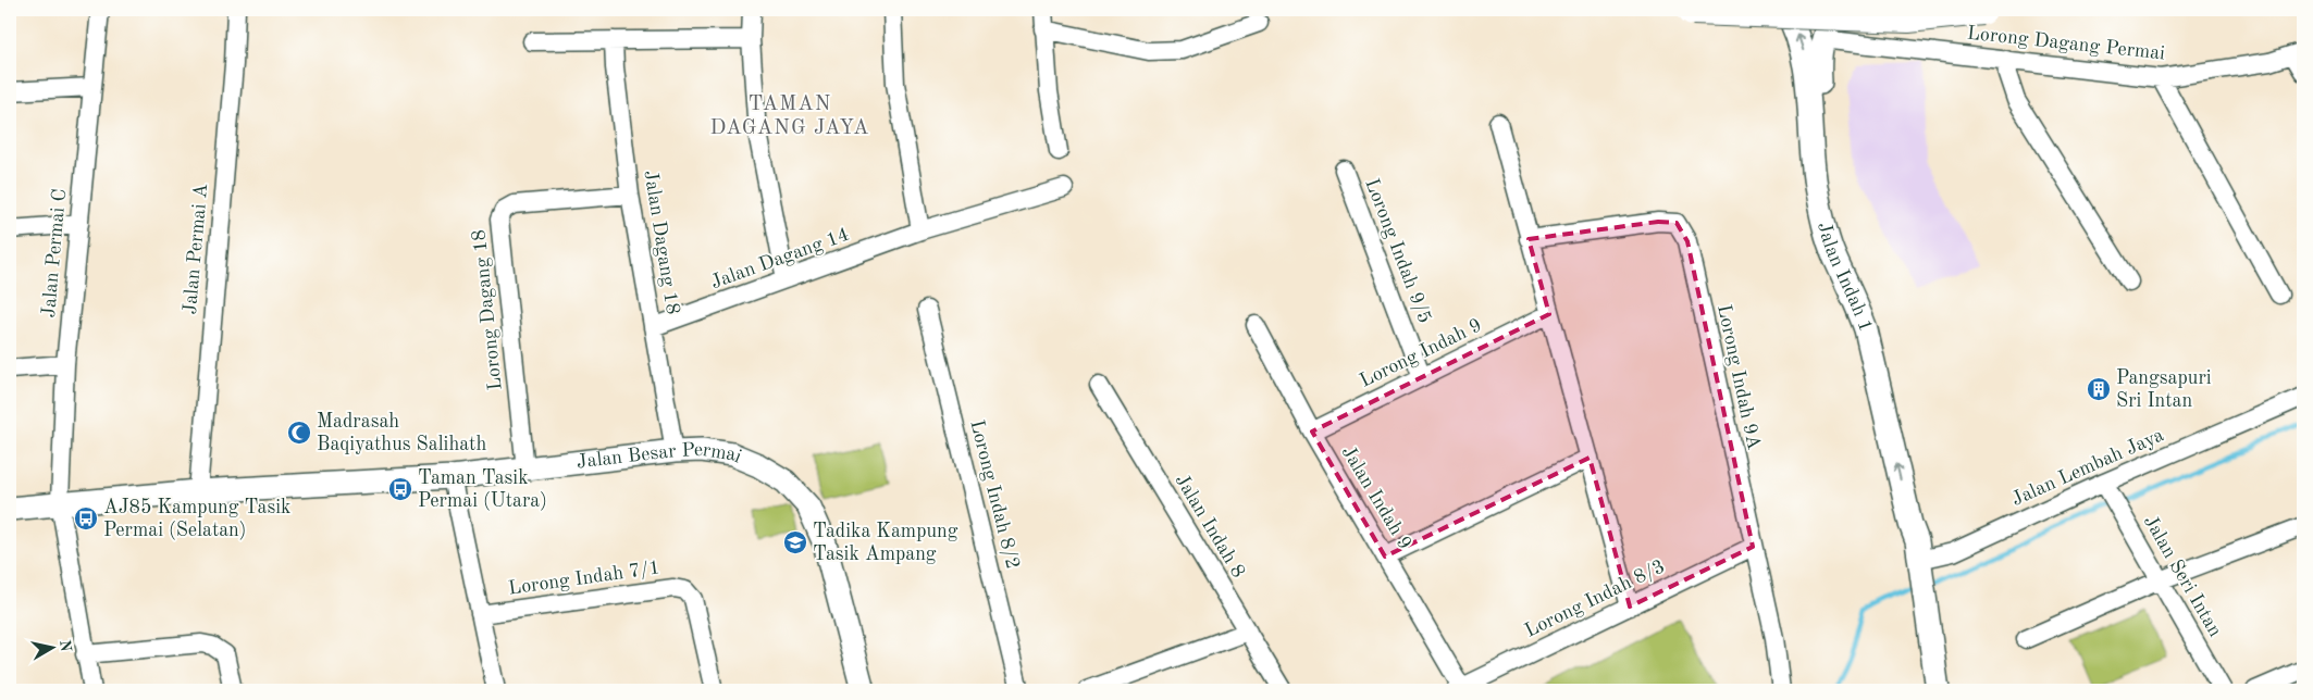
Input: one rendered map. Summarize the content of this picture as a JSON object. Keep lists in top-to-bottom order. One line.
{"streets":{"street":["Lorong Dagang Permai","Jalan Dagang 18","Jalan Permai A","Lorong Indah 9/5","Jalan Permai C","Jalan Dagang 14","Jalan Indah 1","Lorong Dagang 18","Lorong Indah 9","Lorong Indah 9A","Jalan Besar Permai","Jalan Lembah Jaya","Lorong Indah 8/2","Jalan Indah 9","Jalan Indah 8","Jalan Seri Intan","Lorong Indah 7/1","Lorong Indah 8/3"]},"crossings":[["Lorong Dagang Permai","Jalan Indah 1"],["Jalan Dagang 18","Jalan Dagang 14"],["Jalan Dagang 18","Lorong Dagang 18"],["Jalan Dagang 18","Jalan Besar Permai"],["Jalan Permai A","Jalan Besar Permai"],["Lorong Indah 9/5","Lorong Indah 9"],["Jalan Permai C","Jalan Besar Permai"],["Jalan Indah 1","Jalan Lembah Jaya"],["Lorong Dagang 18","Jalan Besar Permai"],["Lorong Indah 9","Jalan Indah 9"],["Lorong Indah 9A","Lorong Indah 8/3"],["Jalan Lembah Jaya","Jalan Seri Intan"],["Jalan Indah 9","Lorong Indah 8/3"]],"districts":["TAMAN DAGANG JAYA"],"places":{"building":["Pangsapuri Sri Intan"],"mosque":["Madrasah Baqiyathus Salihath"],"bus stop":["Taman Tasik Permai (Utara)","AJ85 Kampung Tasik Permai (Selatan)"],"school or university":["Tadika Kampung Tasik Ampang"]},"north":"right"}
